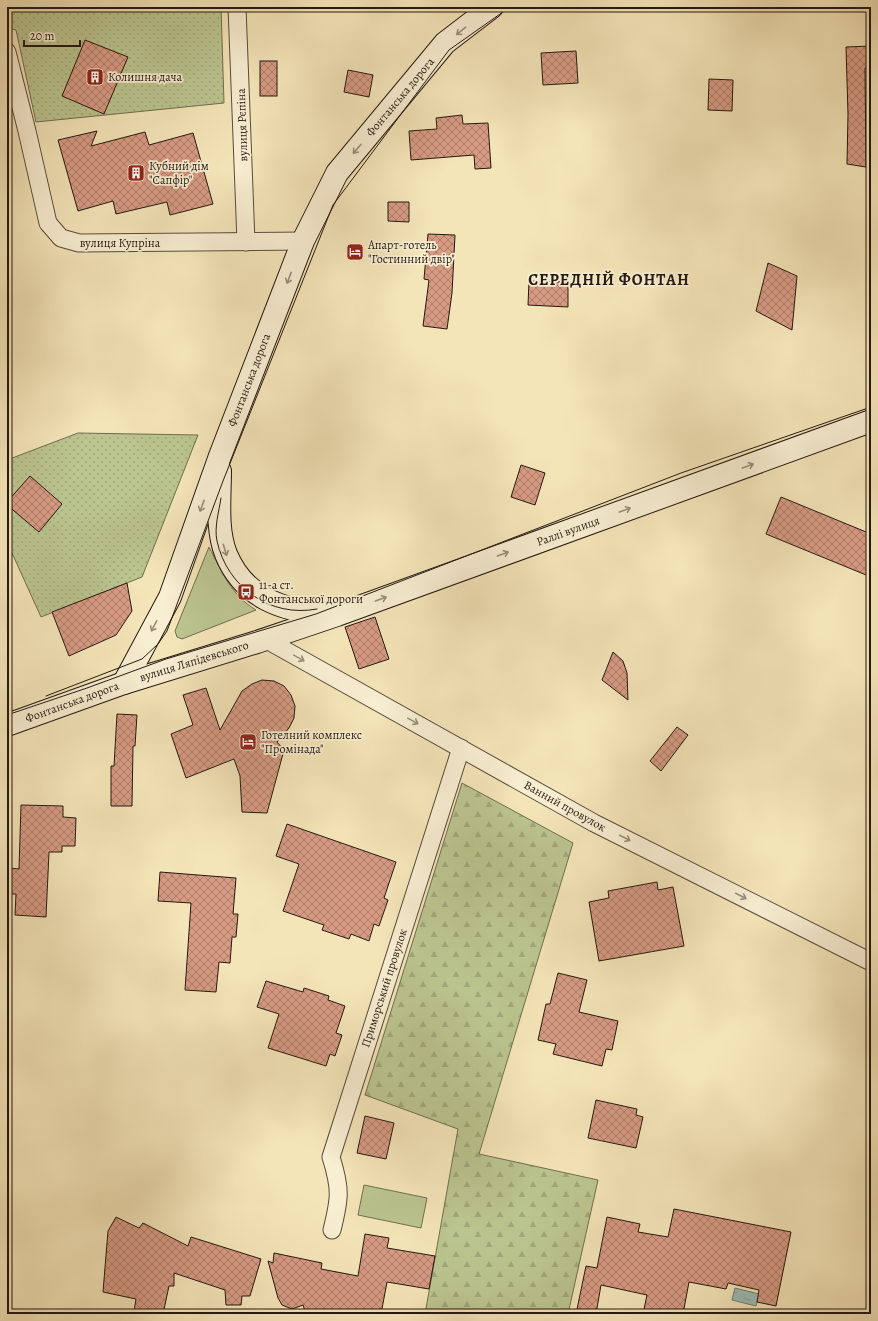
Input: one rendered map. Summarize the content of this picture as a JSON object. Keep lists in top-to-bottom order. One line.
{"streets":{"main road":["Фонтанська дорога","Раллі вулиця","вулиця Ляпідевського"],"street":["вулиця Рєпіна","вулиця Купріна","Ванний провулок","Приморський провулок"]},"crossings":[["Фонтанська дорога","вулиця Купріна"],["Фонтанська дорога","вулиця Ляпідевського"],["вулиця Рєпіна","вулиця Купріна"],["Раллі вулиця","вулиця Ляпідевського"],["Раллі вулиця","Ванний провулок"],["вулиця Ляпідевського","Ванний провулок"],["Ванний провулок","Приморський провулок"]],"one_way":["Фонтанська дорога","Раллі вулиця","Ванний провулок"],"districts":["СЕРЕДНІЙ ФОНТАН"],"places":{"building":["Колишня дача","Кубний дім \"Сапфір\""],"hotel":["Апарт-готель \"Гостинний двір\"","Готелний комплекс \"Промінада\""],"bus stop":["11-а ст. Фонтанської дороги"]},"scale_bar":"20 m"}
